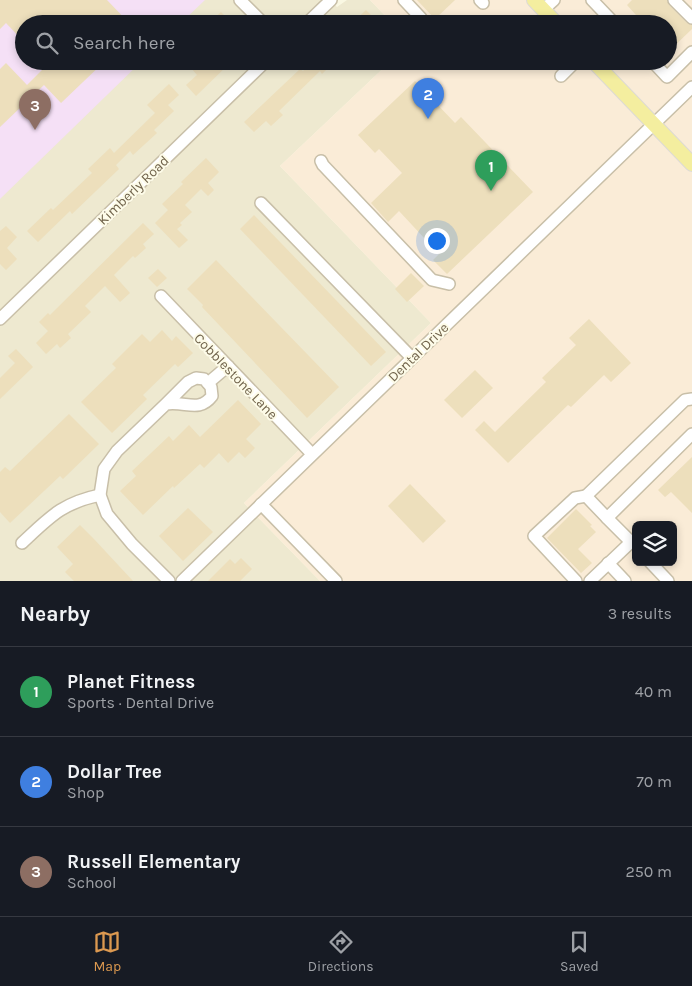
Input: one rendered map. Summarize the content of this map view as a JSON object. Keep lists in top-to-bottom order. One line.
{"streets":{"street":["Kimberly Road","Dental Drive","Cobblestone Lane"]},"crossings":[["Dental Drive","Cobblestone Lane"]],"page":{"search":"Search here","pins":["2","3","1"],"heading":["Nearby","3 results"],"list":[{"mark":"1","name":"Planet Fitness","note":"Sports · Dental Drive","value":"40 m"},{"mark":"2","name":"Dollar Tree","note":"Shop","value":"70 m"},{"mark":"3","name":"Russell Elementary","note":"School","value":"250 m"}],"nav":["Map","Directions","Saved"]}}
